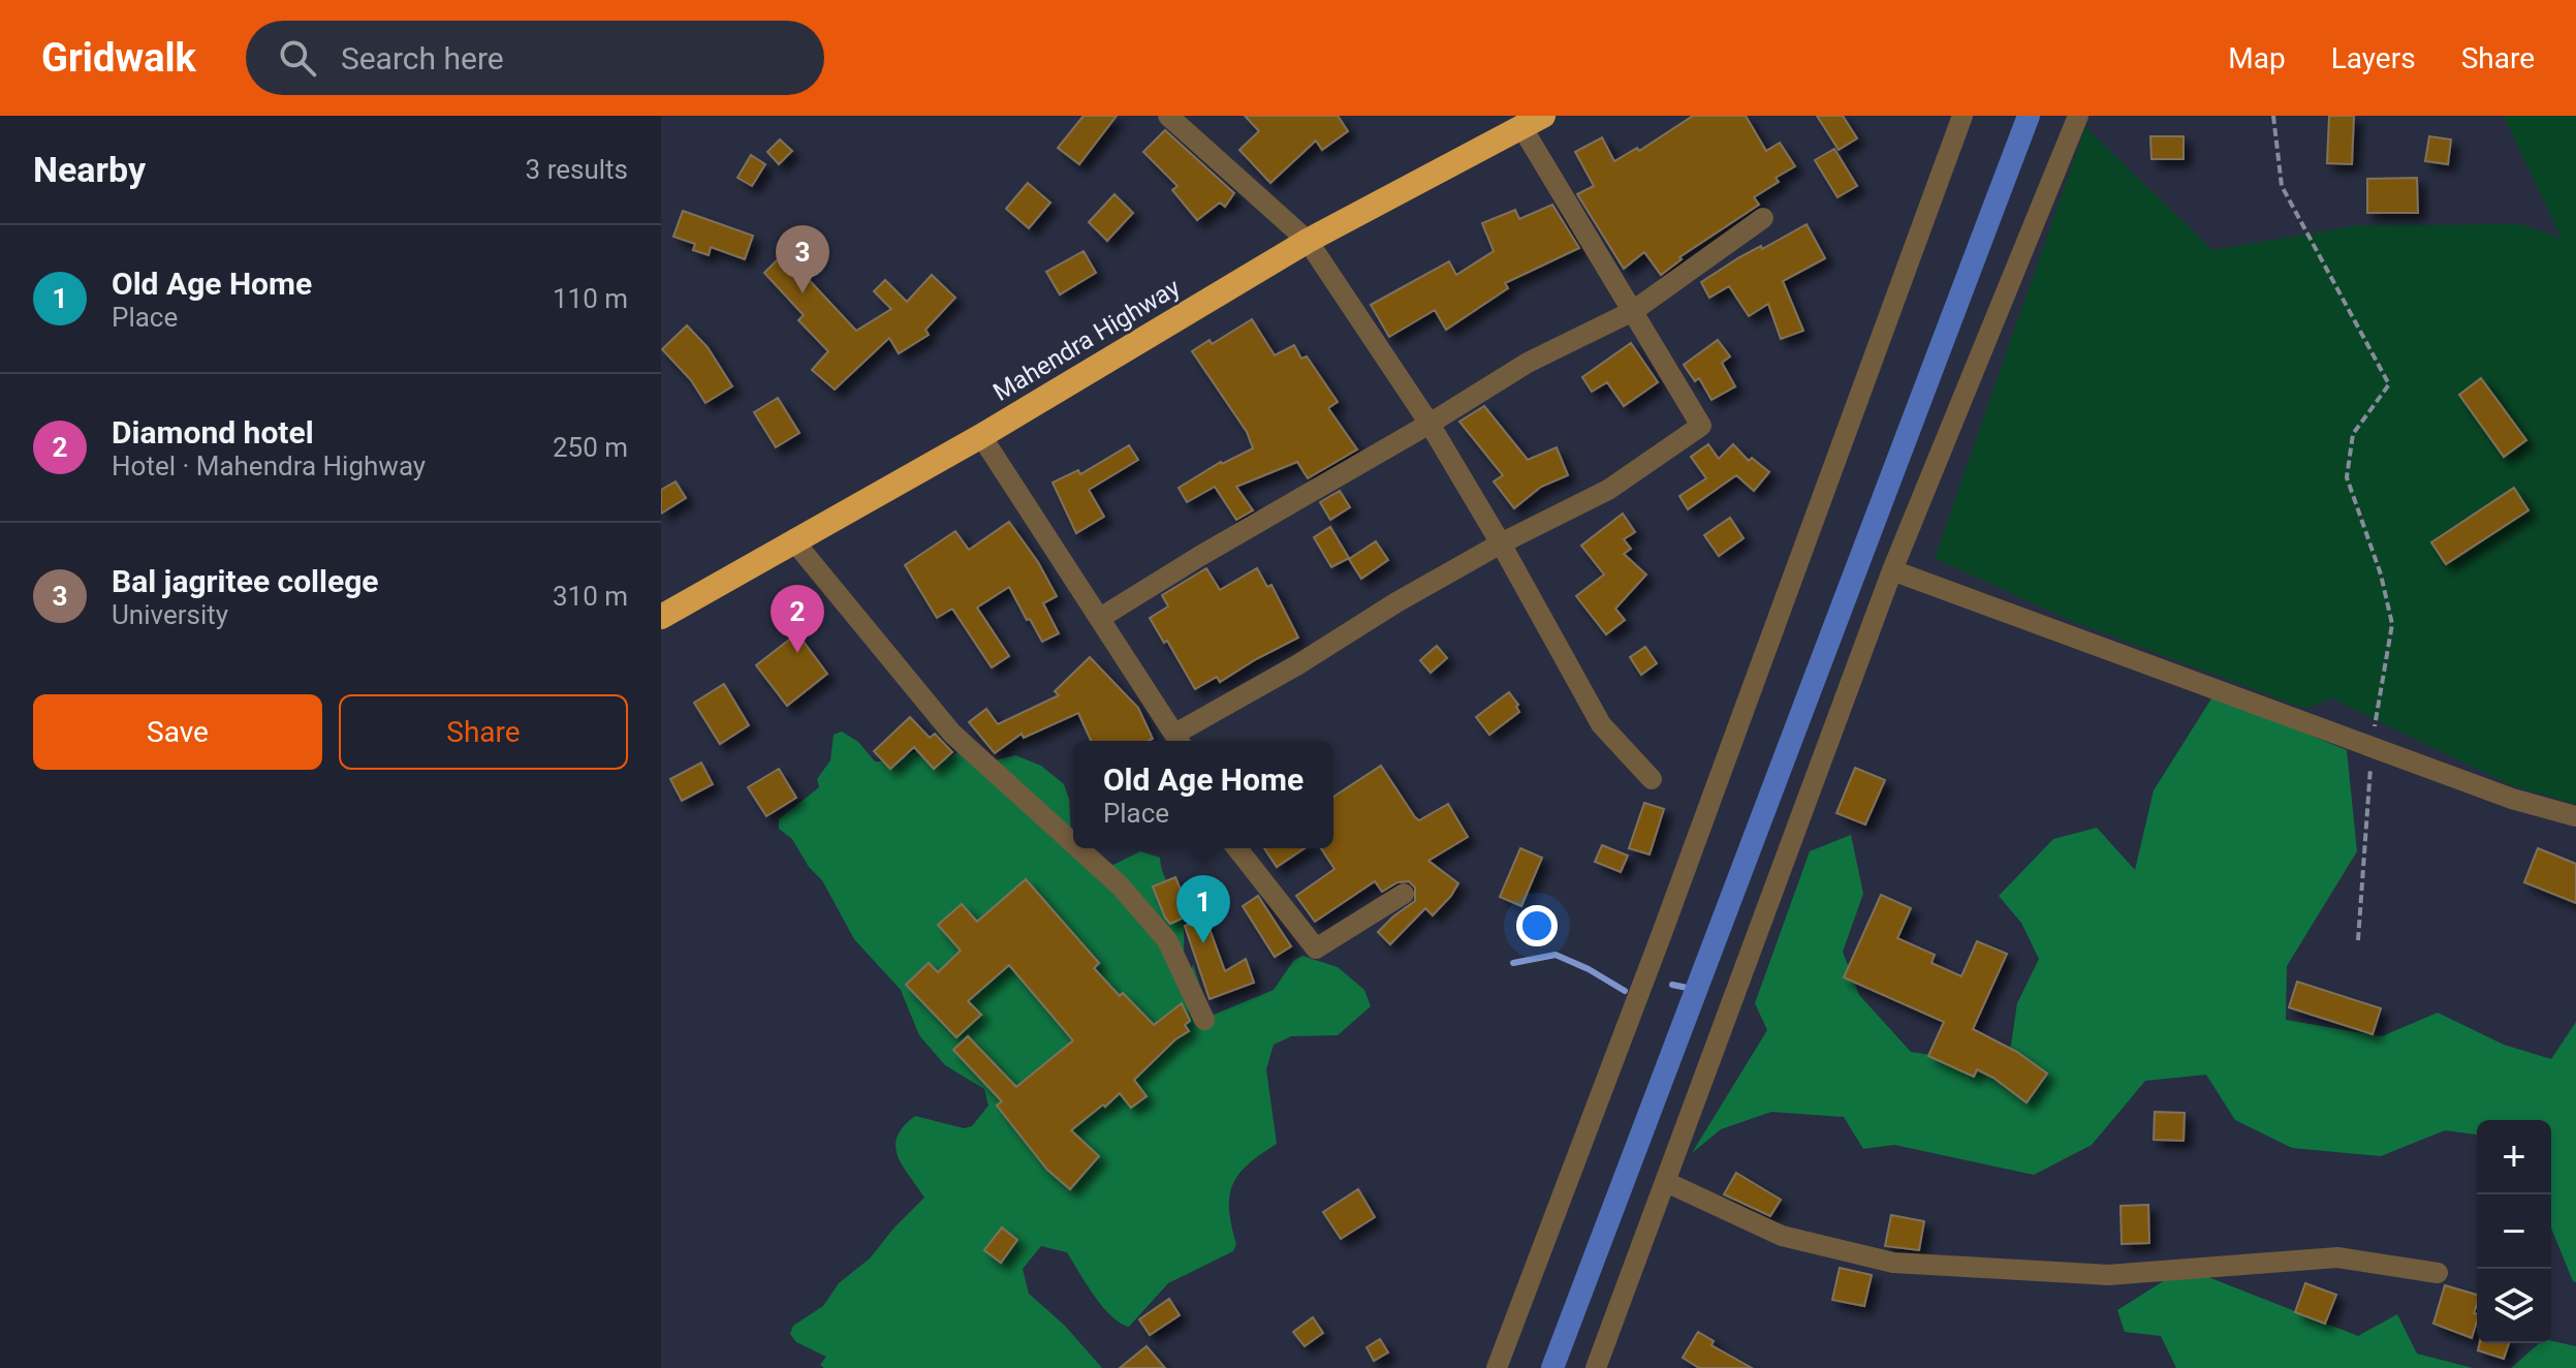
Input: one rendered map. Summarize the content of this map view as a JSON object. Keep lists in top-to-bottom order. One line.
{"streets":{"highway":["Mahendra Highway"]},"page":{"header":"Gridwalk","search":"Search here","nav":["Map","Layers","Share"],"heading":["Nearby","3 results"],"list":[{"mark":"1","name":"Old Age Home","note":"Place","value":"110 m"},{"mark":"2","name":"Diamond hotel","note":"Hotel · Mahendra Highway","value":"250 m"},{"mark":"3","name":"Bal jagritee college","note":"University","value":"310 m"}],"pins":["3","2","1"],"buttons":["Save","Share"],"popup":["Old Age Home","Place"],"map_buttons":["+","−"]}}
